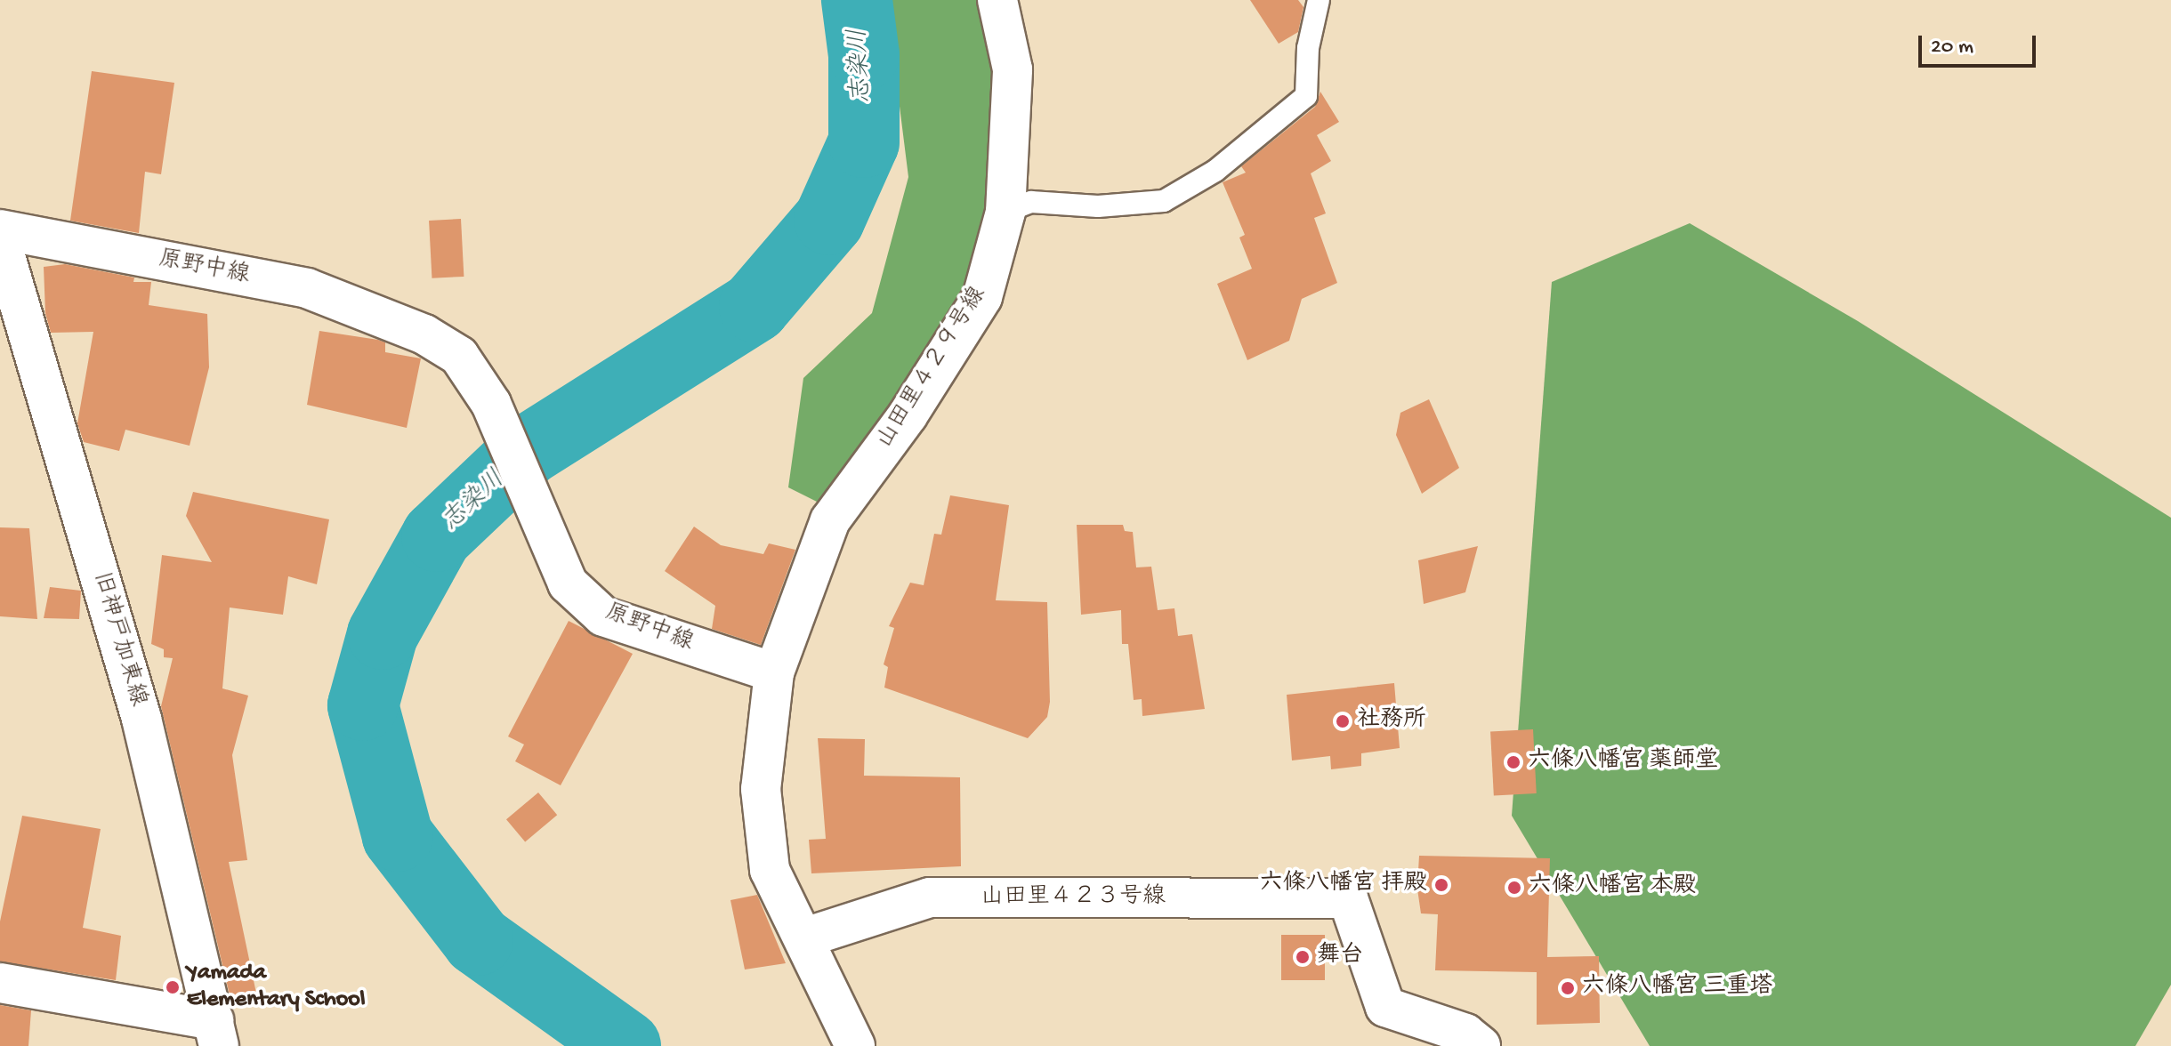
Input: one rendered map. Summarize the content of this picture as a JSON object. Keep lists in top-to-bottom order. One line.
{"streets":{"street":["原野中線","山田里４２９号線","旧神戸加東線","山田里４２３号線"]},"crossings":[["原野中線","山田里４２９号線"]],"water":["志染川"],"places":["社務所","六條八幡宮 薬師堂","六條八幡宮 拝殿","六條八幡宮 本殿","舞台","Yamada Elementary School","六條八幡宮 三重塔"],"scale_bar":"20 m"}
